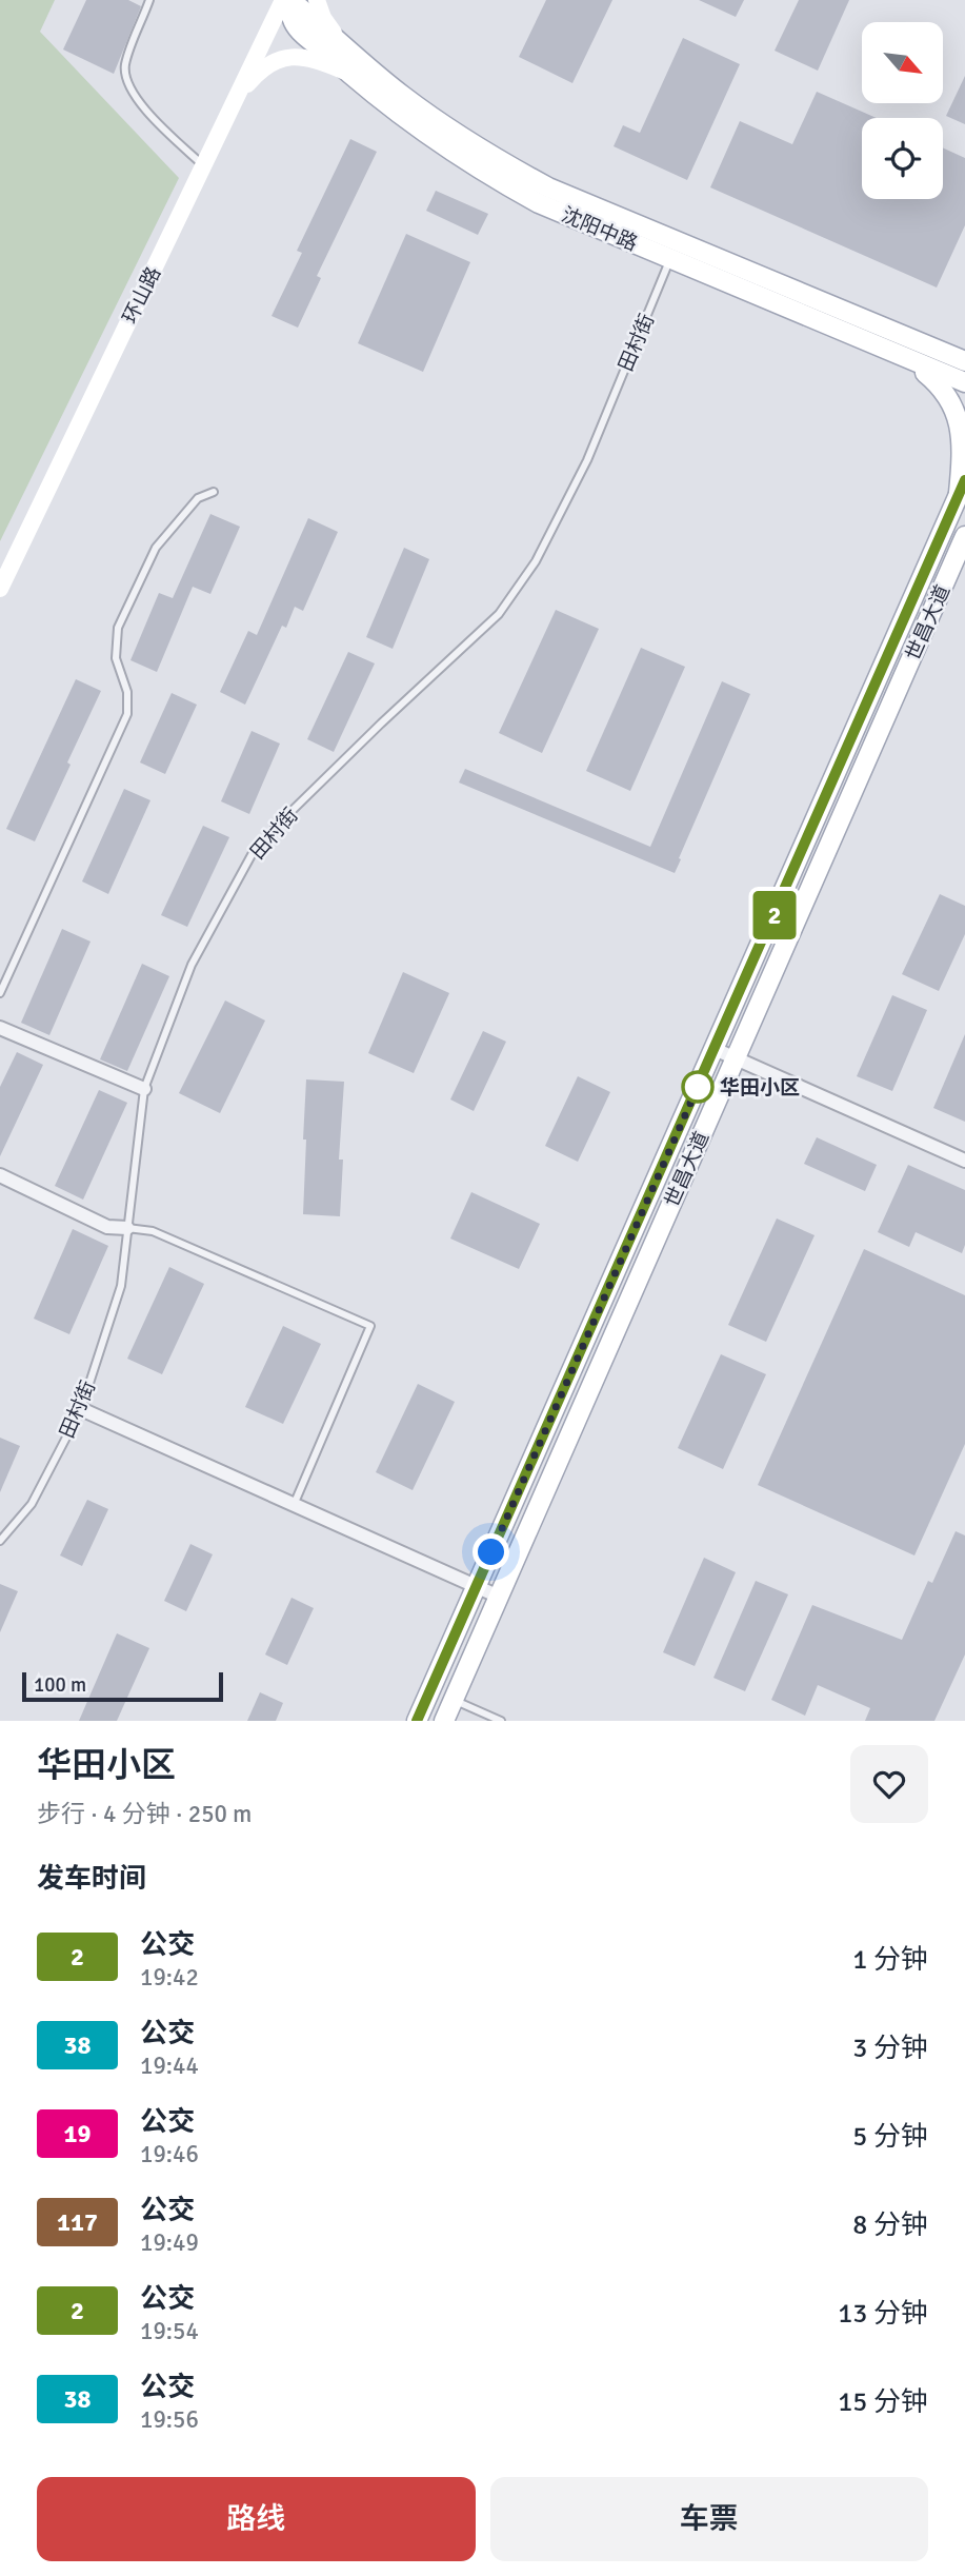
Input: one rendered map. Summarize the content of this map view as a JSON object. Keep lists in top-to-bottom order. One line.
{"streets":{"main road":["沈阳中路","环山路","世昌大道"],"lane":["田村街"]},"crossings":[["沈阳中路","环山路"],["沈阳中路","田村街"],["沈阳中路","世昌大道"]],"places":["华田小区"],"lines":["bus line 2"],"scale_bar":"100 m","north":"bottom right","page":{"on_map":"2","scale":"100 m","heading":[["华田小区","步行 · 4 分钟 · 250 m"],"发车时间"],"list":[{"mark":"2","name":"公交","note":"19:42","value":"1 分钟"},{"mark":"38","name":"公交","note":"19:44","value":"3 分钟"},{"mark":"19","name":"公交","note":"19:46","value":"5 分钟"},{"mark":"117","name":"公交","note":"19:49","value":"8 分钟"},{"mark":"2","name":"公交","note":"19:54","value":"13 分钟"},{"mark":"38","name":"公交","note":"19:56","value":"15 分钟"}],"buttons":["路线","车票"]}}
